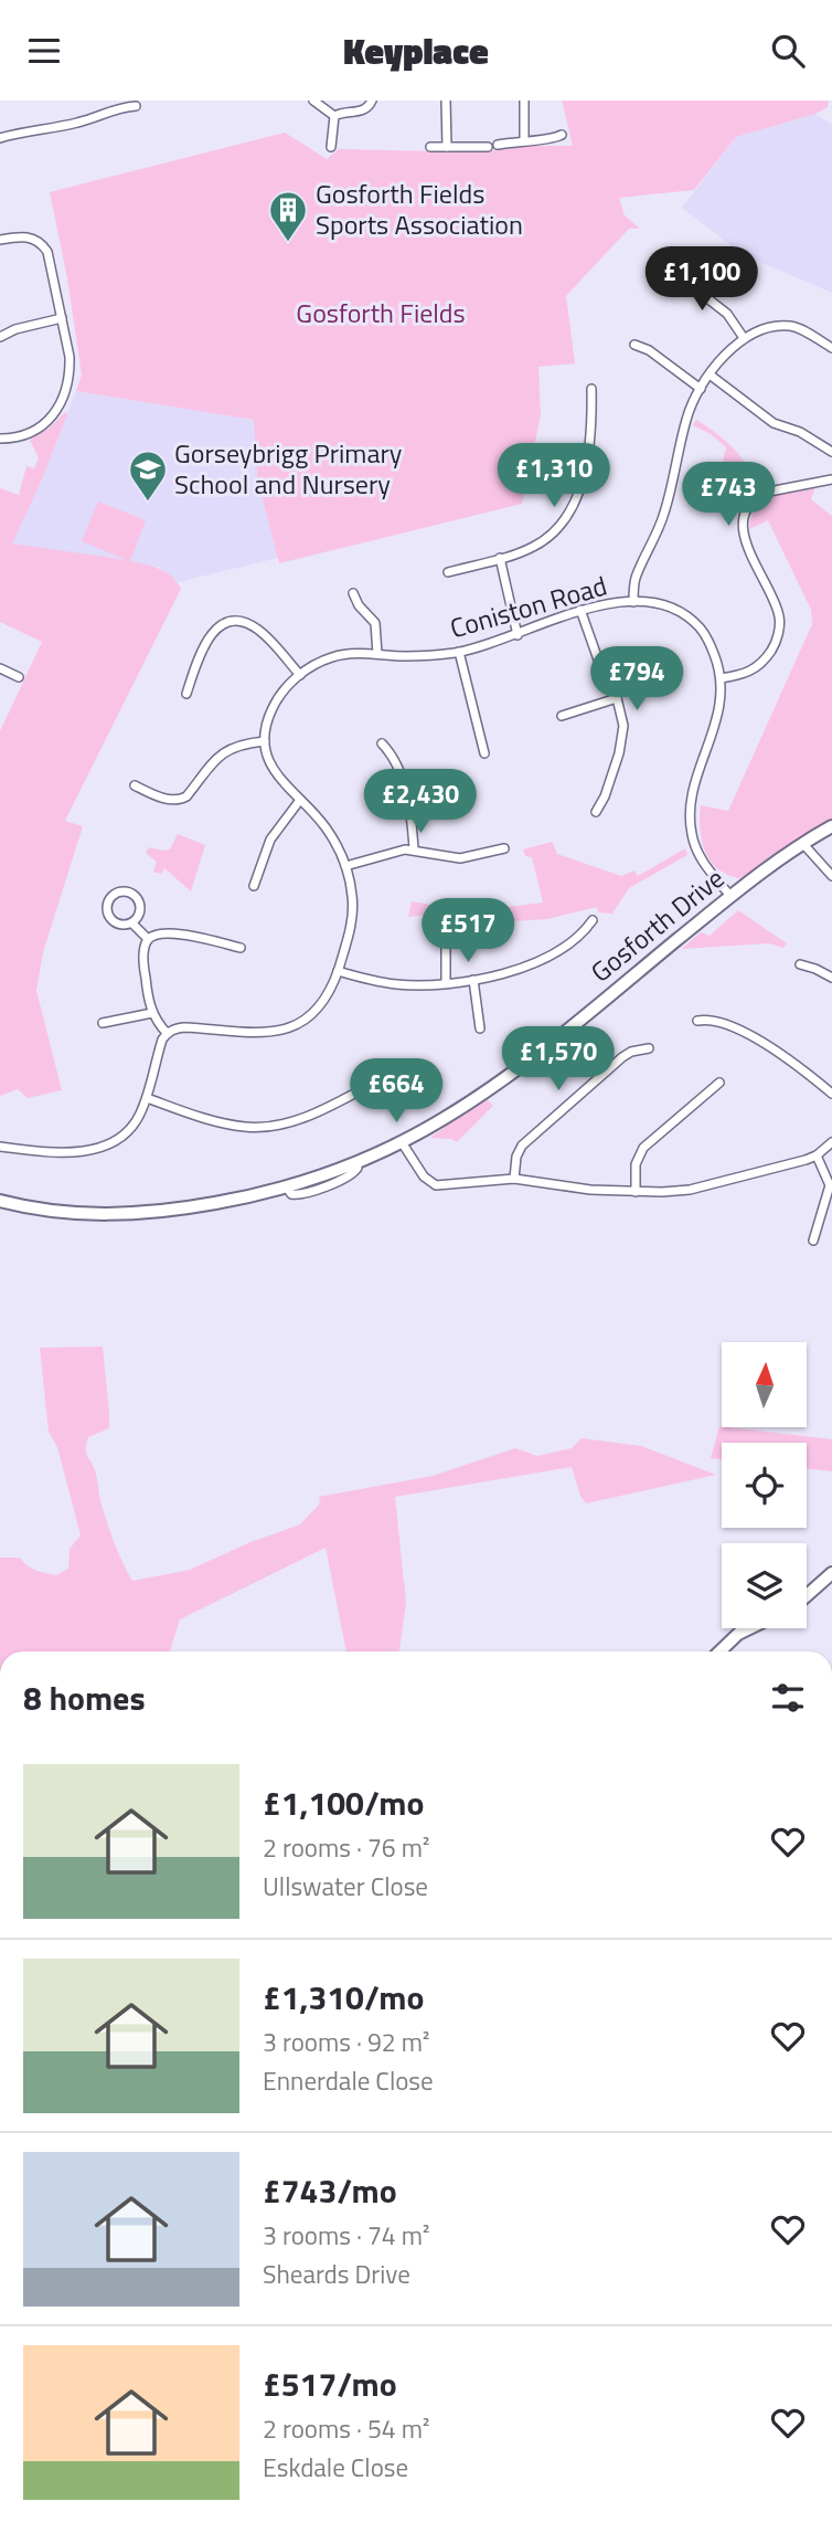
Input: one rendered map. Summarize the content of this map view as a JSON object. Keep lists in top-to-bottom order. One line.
{"streets":{"street":["Coniston Road","Gosforth Drive"]},"crossings":[["Coniston Road","Gosforth Drive"]],"parks":["Gosforth Fields"],"places":{"building":["Gosforth Fields Sports Association"],"school or university":["Gorseybrigg Primary School and Nursery"]},"north":"top","page":{"header":"Keyplace","price":["£1,100","£1,310","£743","£794","£2,430","£517","£1,570","£664"],"heading":"8 homes","list":[{"name":"£1,100/mo","note":"2 rooms · 76 m² · Ullswater Close"},{"name":"£1,310/mo","note":"3 rooms · 92 m² · Ennerdale Close"},{"name":"£743/mo","note":"3 rooms · 74 m² · Sheards Drive"},{"name":"£517/mo","note":"2 rooms · 54 m² · Eskdale Close"}]}}
